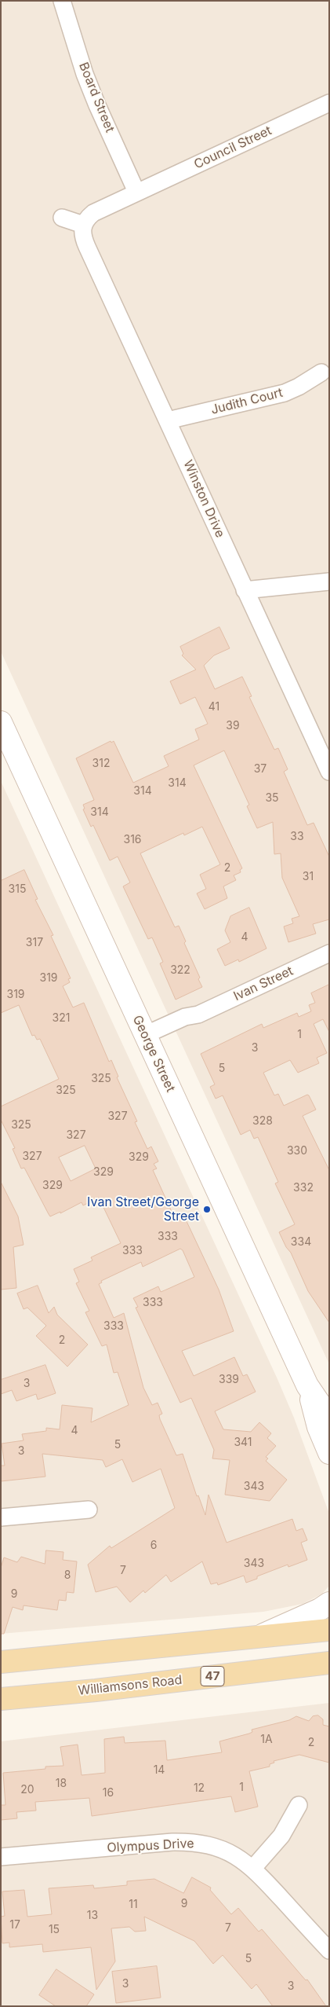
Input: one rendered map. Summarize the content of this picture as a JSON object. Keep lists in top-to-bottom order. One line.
{"streets":{"main road":["George Street","47","Williamsons Road"],"street":["Board Street","Council Street","Judith Court","Winston Drive","Ivan Street","Olympus Drive"]},"crossings":[["Board Street","Council Street"],["Judith Court","Winston Drive"],["Ivan Street","George Street"]],"places":["Ivan Street/George Street"],"house_numbers":["41","39","312","37","314","314","35","314","33","316","2","31","315","4","317","322","319","319","321","1","3","5","325","325","327","328","325","327","330","327","329","329","329","332","333","334","333","333","333","2","339","3","4","341","5","3","343","6","343","7","8","9","1A","2","14","18","1","12","20","16","9","11","13","17","7","15","5","3","3"]}
